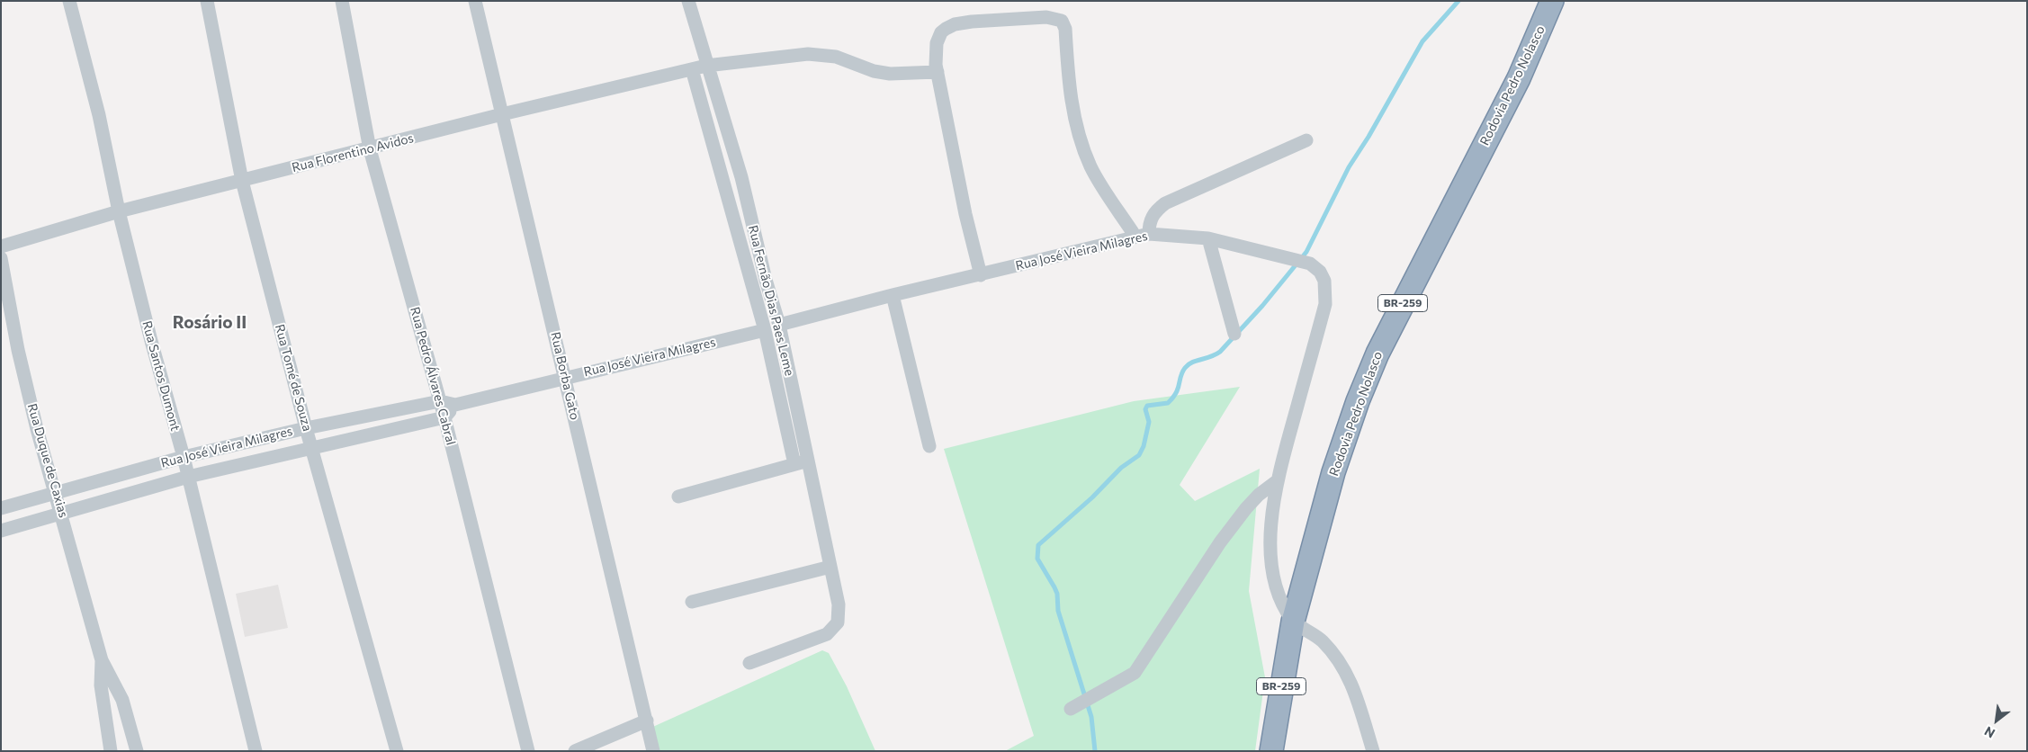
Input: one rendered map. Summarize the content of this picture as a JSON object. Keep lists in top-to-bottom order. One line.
{"streets":{"highway":["Rodovia Pedro Nolasco","BR-259"],"street":["Rua Florentino Avidos","Rua José Vieira Milagres","Rua Fernão Dias Paes Leme","Rua Santos Dumont","Rua Pedro Álvares Cabral","Rua Borba Gato","Rua Tomé de Souza","Rua Duque de Caxias"]},"crossings":[["Rodovia Pedro Nolasco","Rua José Vieira Milagres"],["Rua Florentino Avidos","Rua Fernão Dias Paes Leme"],["Rua Florentino Avidos","Rua Santos Dumont"],["Rua Florentino Avidos","Rua Pedro Álvares Cabral"],["Rua Florentino Avidos","Rua Borba Gato"],["Rua Florentino Avidos","Rua Tomé de Souza"],["Rua José Vieira Milagres","Rua Fernão Dias Paes Leme"],["Rua José Vieira Milagres","Rua Santos Dumont"],["Rua José Vieira Milagres","Rua Pedro Álvares Cabral"],["Rua José Vieira Milagres","Rua Borba Gato"],["Rua José Vieira Milagres","Rua Tomé de Souza"],["Rua José Vieira Milagres","Rua Duque de Caxias"]],"districts":["Rosário II"],"north":"bottom left"}
